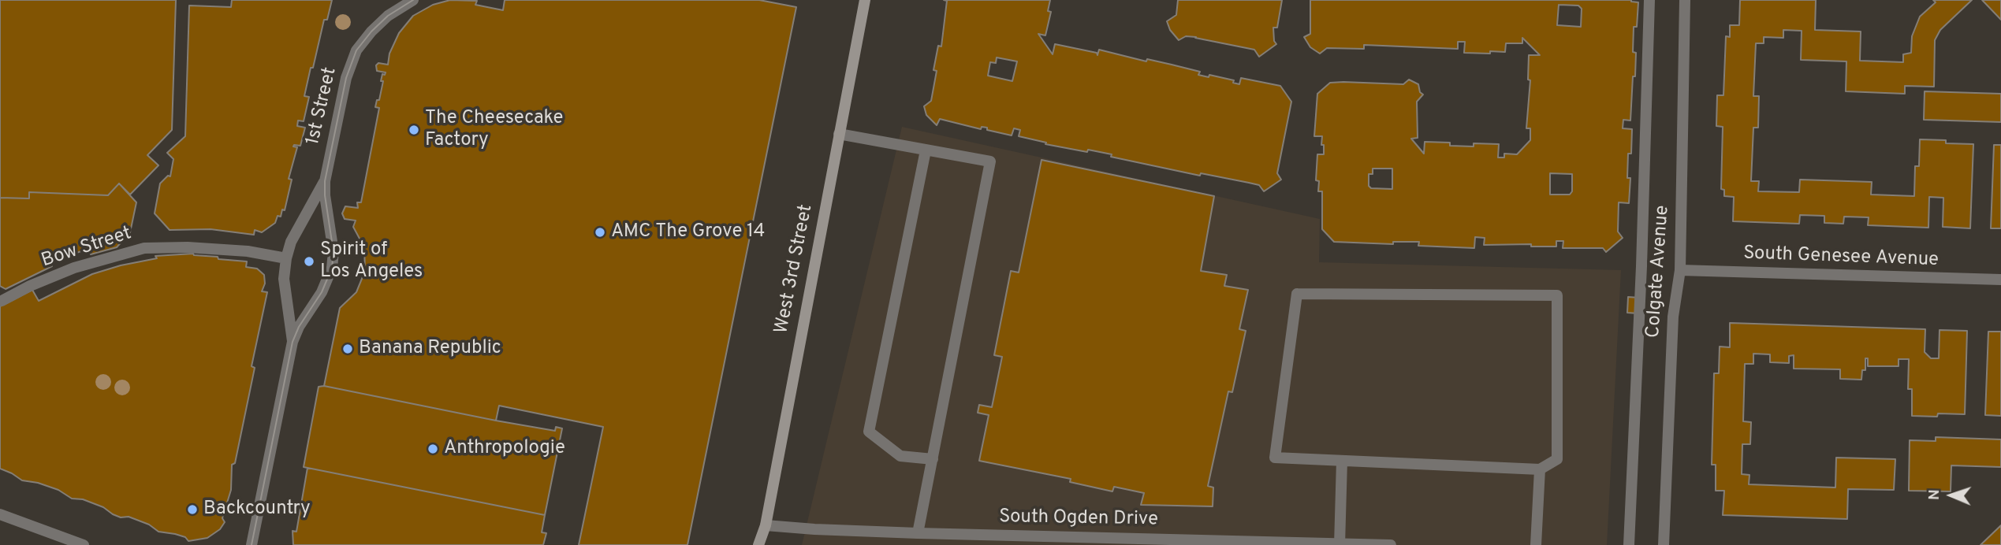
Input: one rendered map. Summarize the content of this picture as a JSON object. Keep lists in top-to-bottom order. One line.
{"streets":{"main road":["West 3rd Street"],"street":["1st Street","Bow Street","South Genesee Avenue","Colgate Avenue","South Ogden Drive"]},"crossings":[["1st Street","Bow Street"],["South Genesee Avenue","Colgate Avenue"],["West 3rd Street","South Ogden Drive"]],"places":["The Cheesecake Factory","AMC The Grove 14","Spirit of Los Angeles","Banana Republic","Anthropologie","Backcountry"],"north":"left"}
